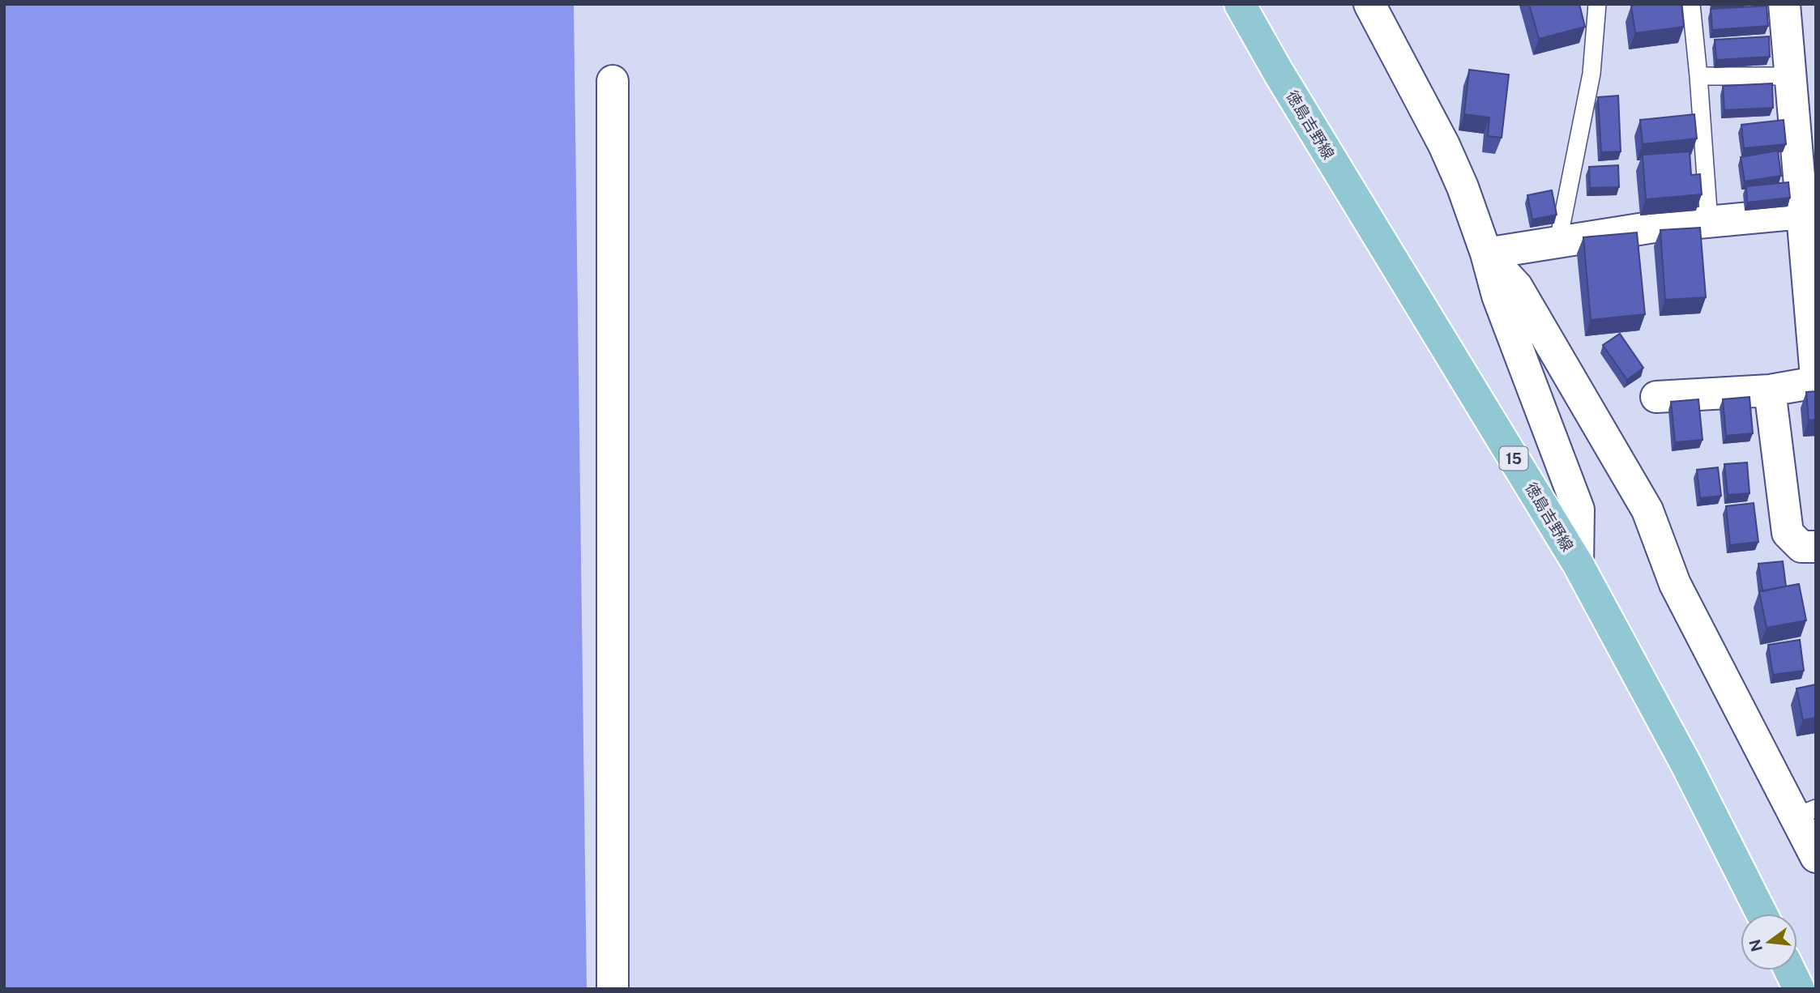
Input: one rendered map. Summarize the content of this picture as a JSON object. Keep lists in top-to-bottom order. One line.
{"streets":{"main road":["徳島吉野線","15"]},"north":"left"}
